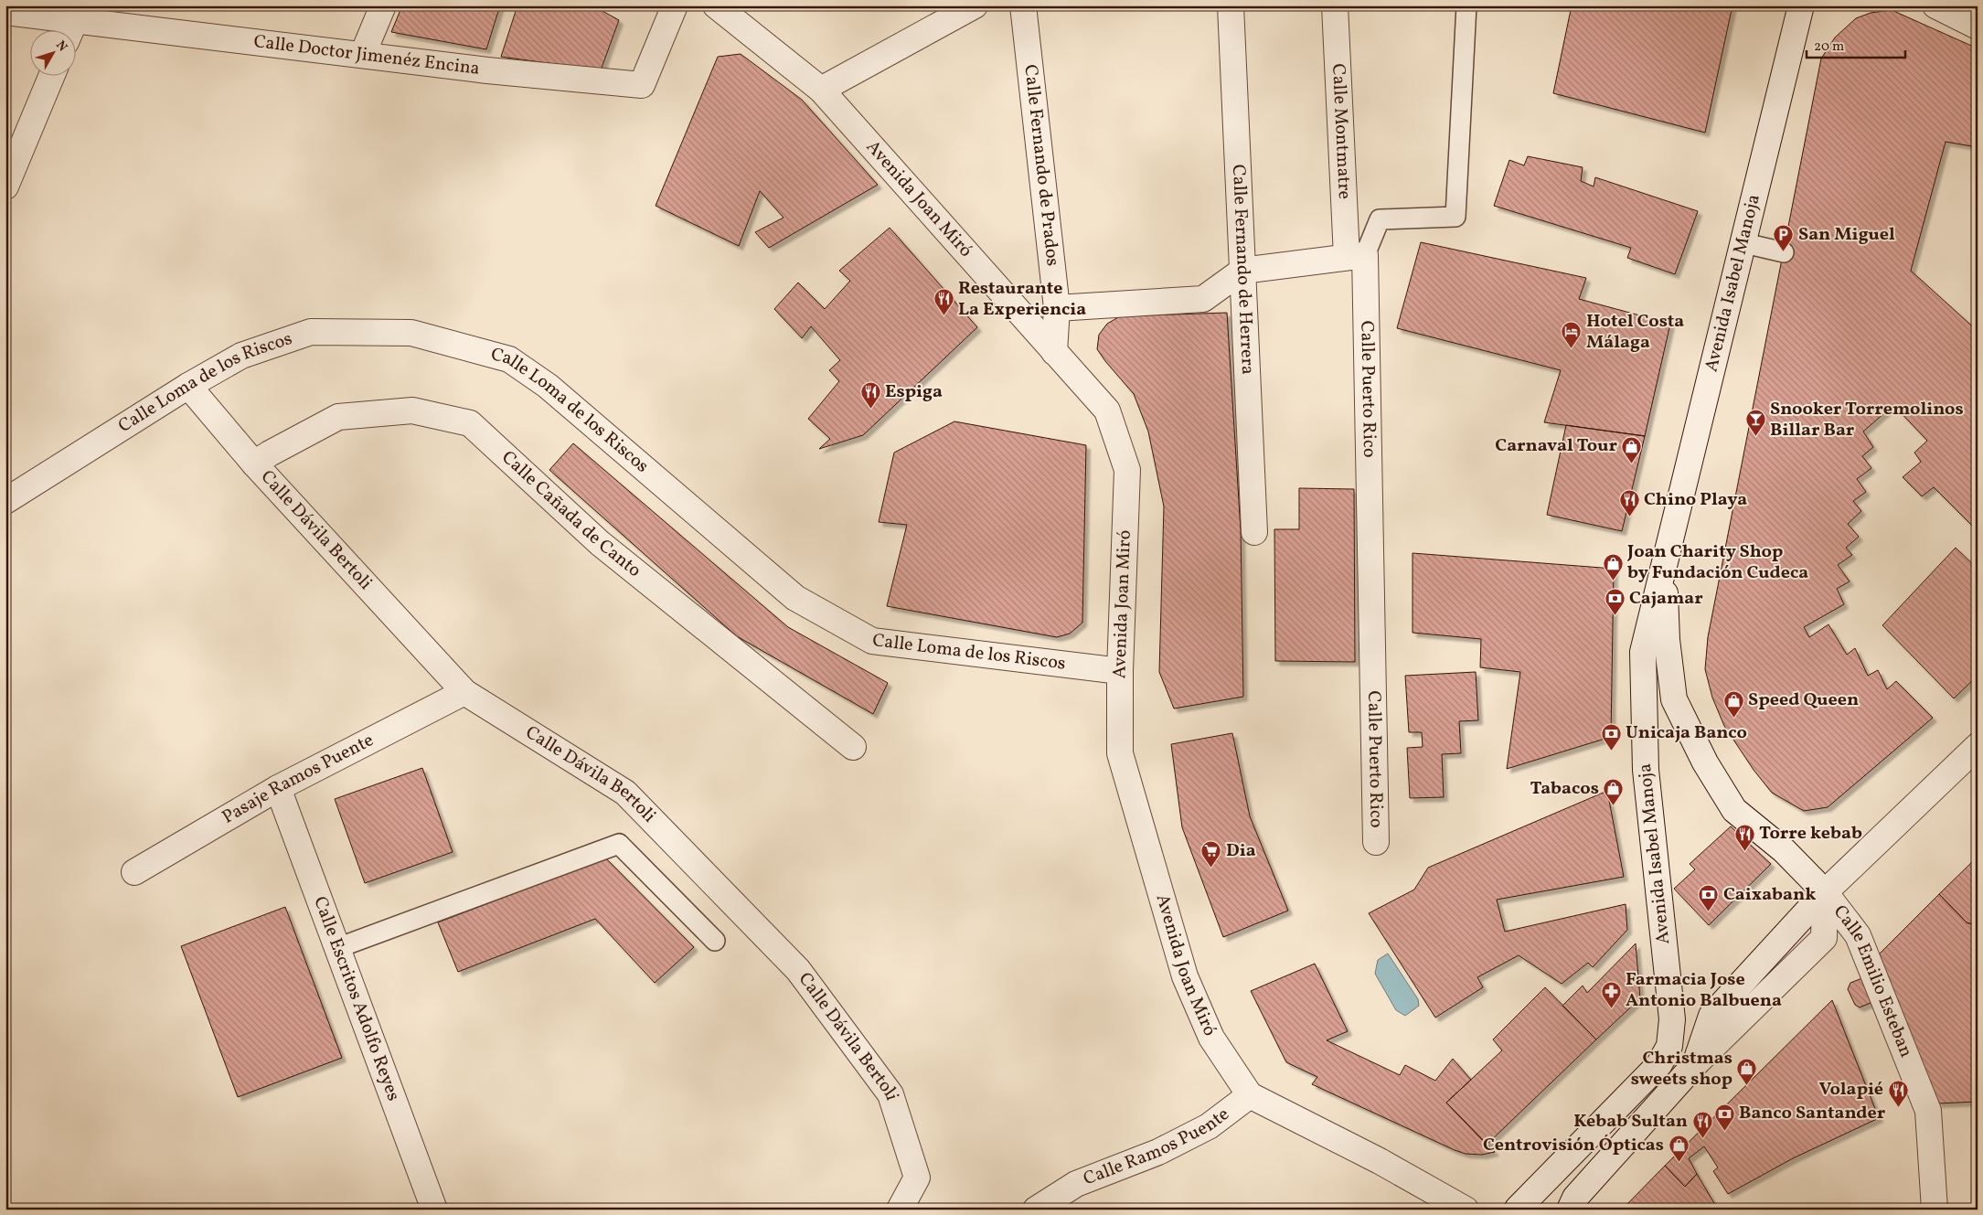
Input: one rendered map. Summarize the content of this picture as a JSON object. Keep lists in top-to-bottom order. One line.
{"streets":{"street":["Calle Doctor Jimenéz Encina","Calle Montmatre","Calle Fernando de Prados","Avenida Joan Miró","Calle Fernando de Herrera","Avenida Isabel Manoja","Calle Loma de los Riscos","Calle Puerto Rico","Calle Cañada de Canto","Calle Dávila Bertoli","Pasaje Ramos Puente","Calle Emilio Esteban","Calle Escritos Adolfo Reyes","Calle Ramos Puente"]},"crossings":[["Calle Montmatre","Calle Puerto Rico"],["Calle Fernando de Prados","Avenida Joan Miró"],["Avenida Joan Miró","Calle Loma de los Riscos"],["Avenida Joan Miró","Calle Ramos Puente"],["Avenida Isabel Manoja","Calle Emilio Esteban"],["Calle Loma de los Riscos","Calle Dávila Bertoli"],["Calle Cañada de Canto","Calle Dávila Bertoli"],["Calle Dávila Bertoli","Pasaje Ramos Puente"],["Pasaje Ramos Puente","Calle Escritos Adolfo Reyes"]],"places":{"parking":["San Miguel"],"restaurant":["Restaurante La Experiencia","Espiga","Chino Playa","Torre kebab","Volapié","Kebab Sultan"],"hotel":["Hotel Costa Málaga"],"bar":["Snooker Torremolinos Billar Bar"],"shop":["Carnaval Tour","Joan Charity Shop by Fundación Cudeca","Speed Queen","Tabacos","Christmas sweets shop","Centrovisión Ópticas"],"bank":["Cajamar","Unicaja Banco","Caixabank","Banco Santander"],"supermarket":["Dia"],"pharmacy":["Farmacia Jose Antonio Balbuena"]},"scale_bar":"20 m","north":"top right"}
